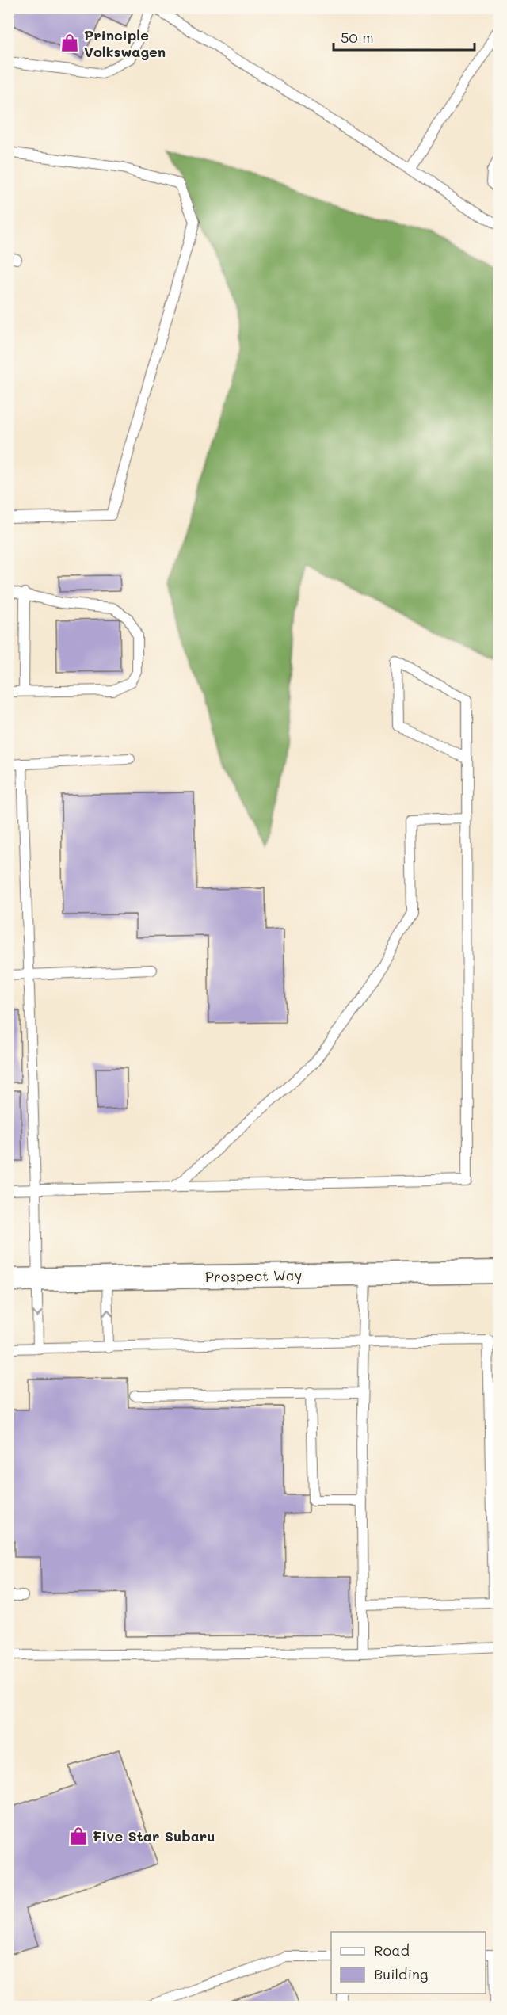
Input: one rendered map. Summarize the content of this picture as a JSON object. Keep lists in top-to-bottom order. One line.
{"streets":{"street":["Prospect Way"]},"places":{"shop":["Principle Volkswagen","Five Star Subaru"]},"legend":["Road","Building"],"scale_bar":"50 m"}
